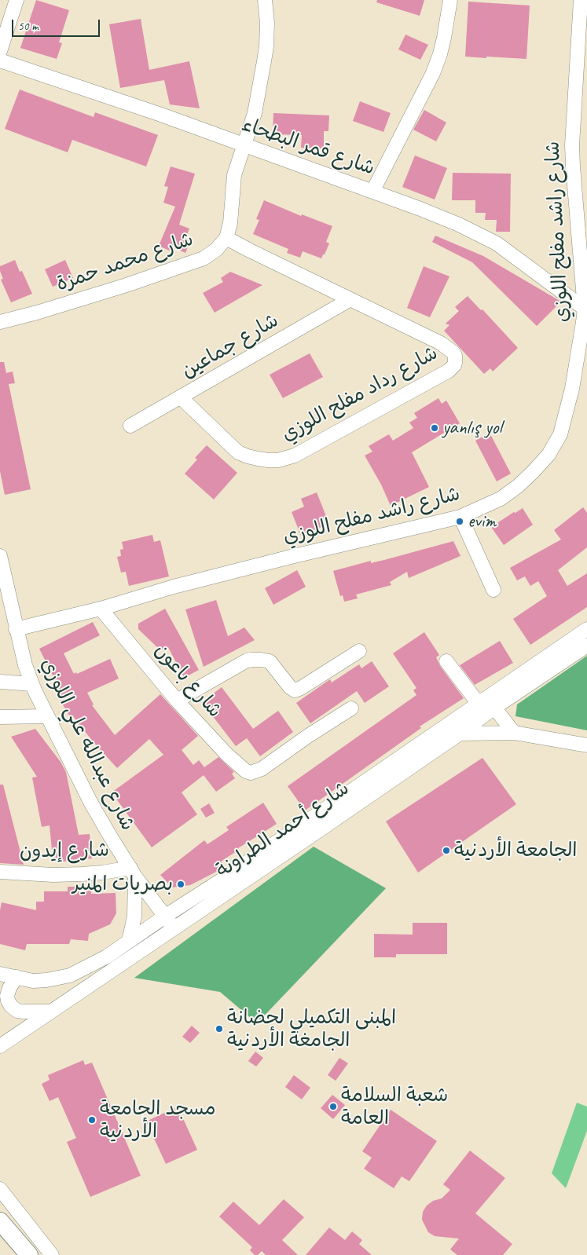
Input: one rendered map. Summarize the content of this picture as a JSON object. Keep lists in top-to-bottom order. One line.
{"streets":{"street":["شارع قمر البطحاء","شارع راشد مفلح اللوزي","شارع محمد حمزة","شارع جماعين","شارع رداد مفلح اللوزي","شارع باعون","شارع عبدالله علي اللوزي","شارع أحمد الطراونة","شارع إيدون"]},"crossings":[["شارع قمر البطحاء","شارع راشد مفلح اللوزي"],["شارع راشد مفلح اللوزي","شارع باعون"],["شارع راشد مفلح اللوزي","شارع عبدالله علي اللوزي"],["شارع محمد حمزة","شارع رداد مفلح اللوزي"],["شارع جماعين","شارع رداد مفلح اللوزي"],["شارع عبدالله علي اللوزي","شارع أحمد الطراونة"],["شارع عبدالله علي اللوزي","شارع إيدون"]],"places":["yanlış yol","evim","الجامعة الأردنية","بصريات المنير","المبنى التكميلي لحضانة الجامغة الأردنية","شعبة السلامة العامة","مسجد الجامعة الأردنية"],"scale_bar":"50 m"}
